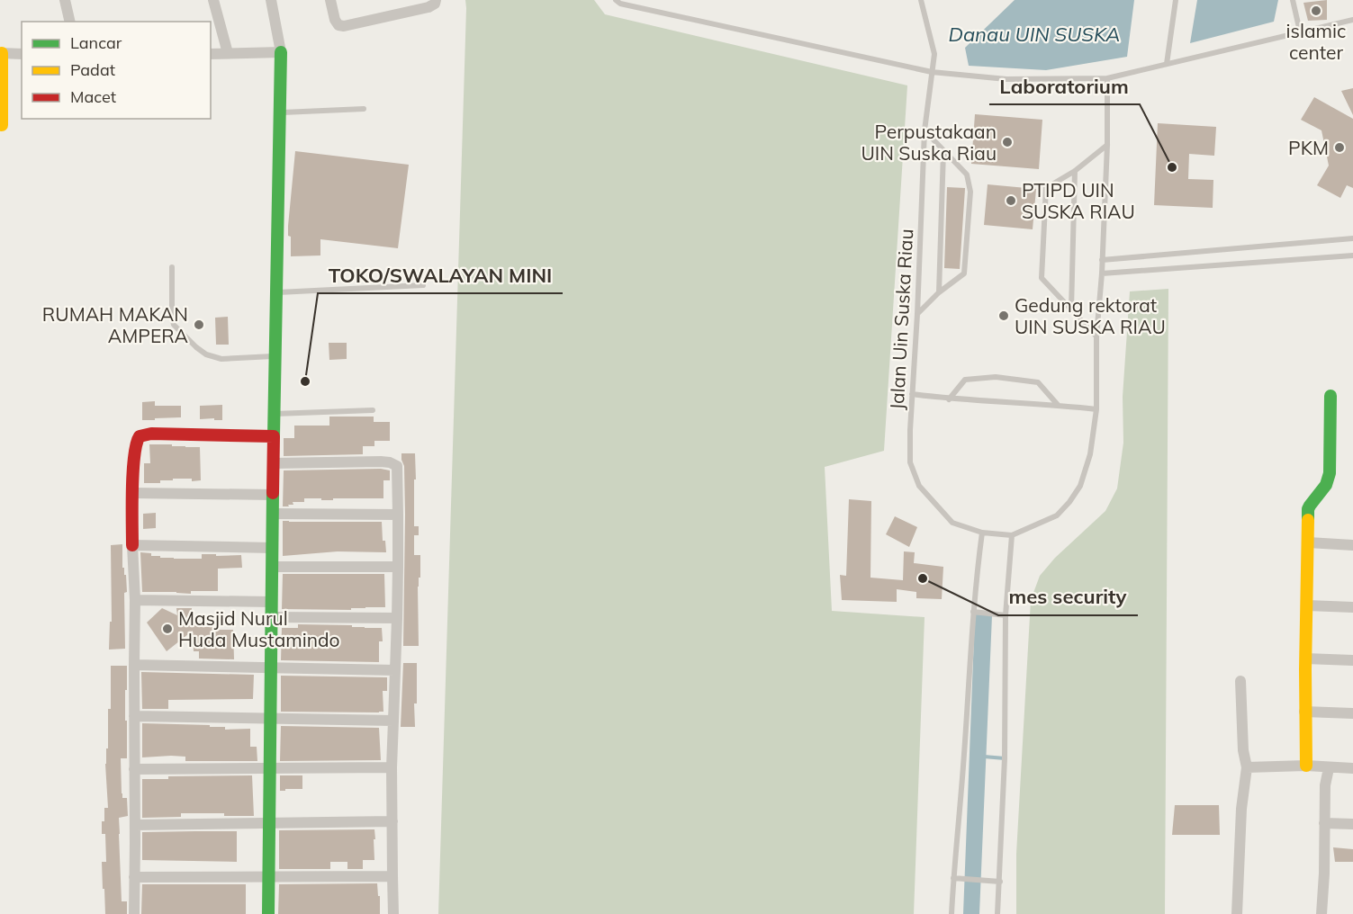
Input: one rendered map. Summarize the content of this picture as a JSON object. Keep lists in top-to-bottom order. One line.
{"streets":{"lane":["Jalan Uin Suska Riau"]},"water":["Danau UIN SUSKA"],"places":["islamic center","Perpustakaan UIN Suska Riau","PKM","Laboratorium","PTIPD UIN SUSKA RIAU","Gedung rektorat UIN SUSKA RIAU","RUMAH MAKAN AMPERA","TOKO/SWALAYAN MINI","mes security","Masjid Nurul Huda Mustamindo"],"legend":["Lancar","Padat","Macet"]}
